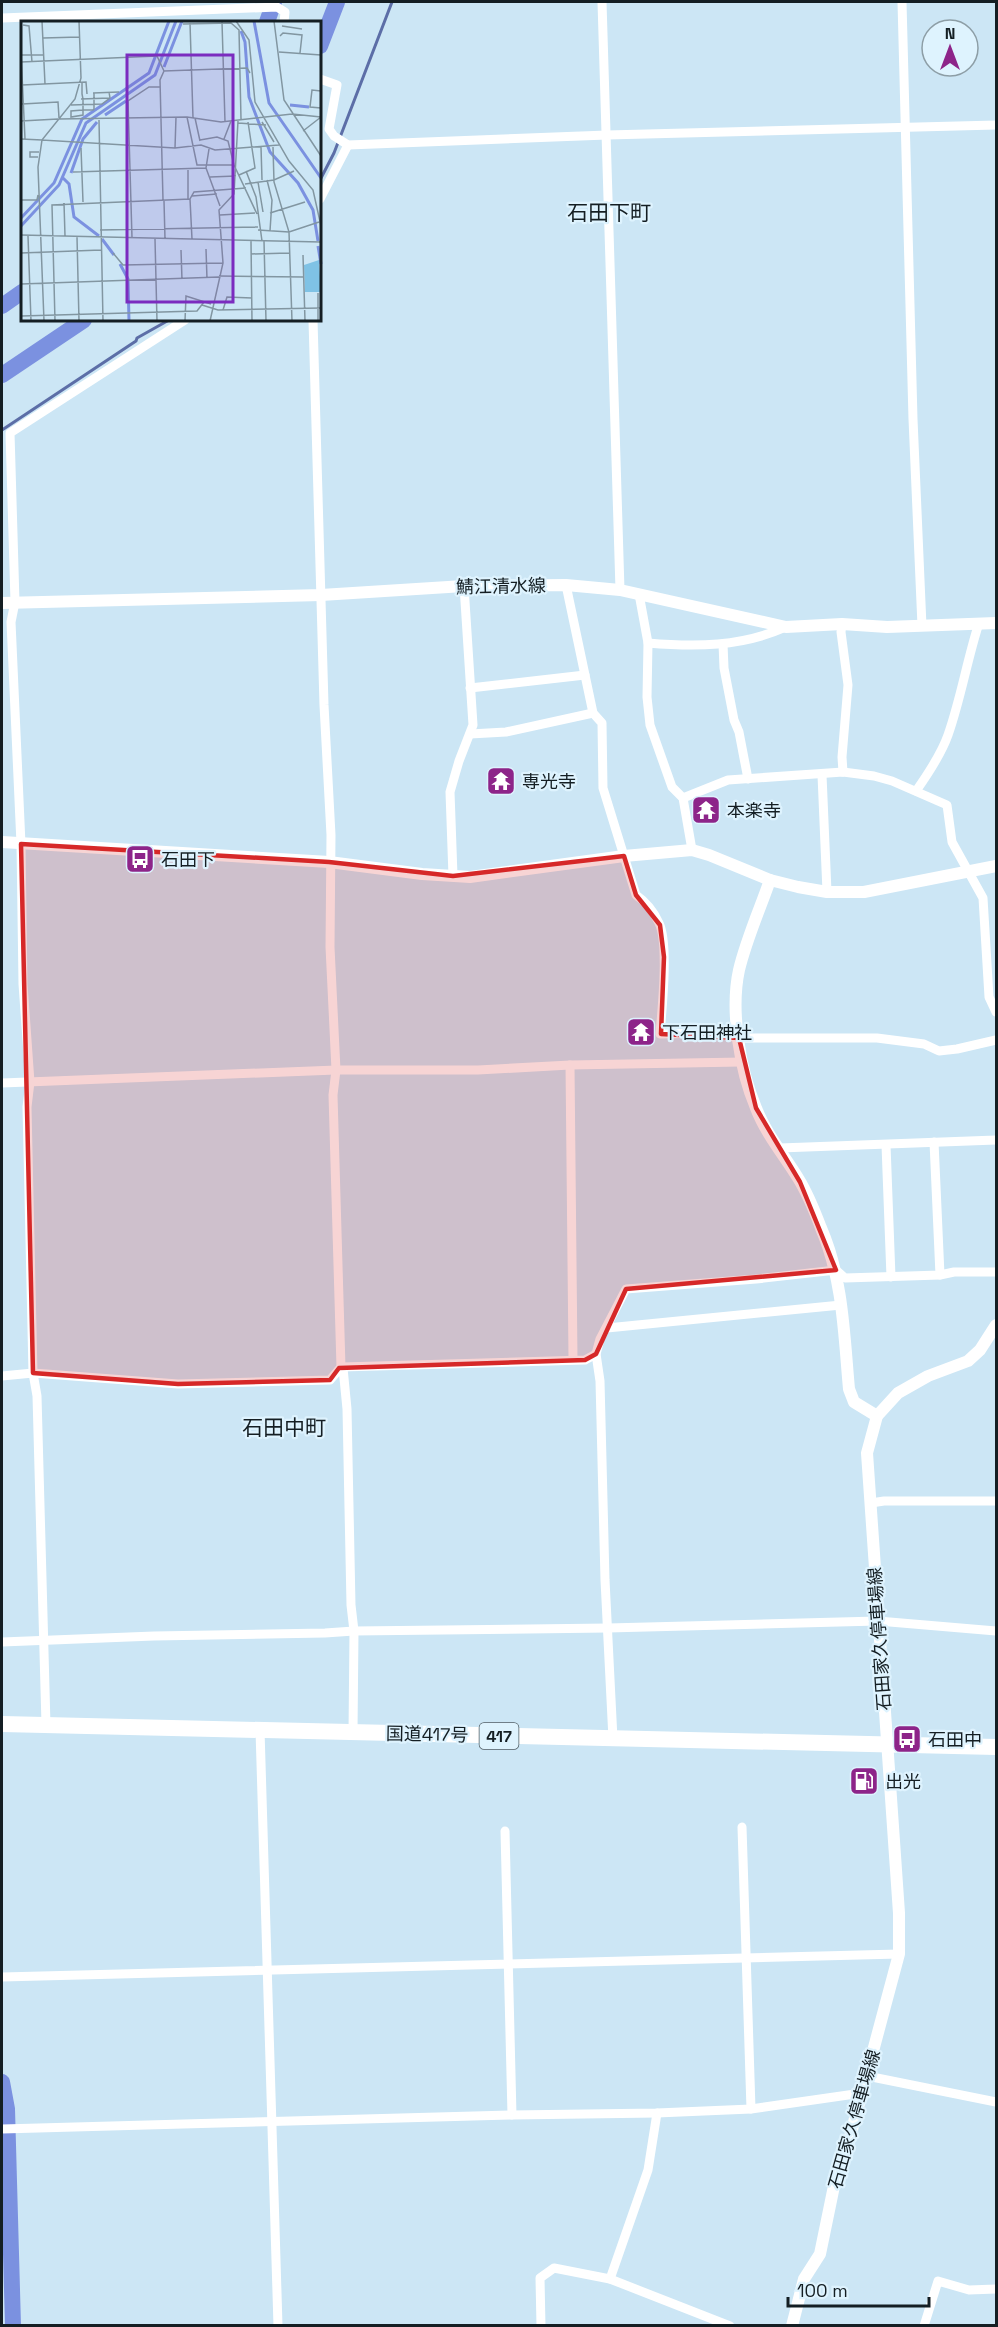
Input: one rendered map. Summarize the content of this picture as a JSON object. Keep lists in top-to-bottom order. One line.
{"streets":{"highway":["国道417号","417"],"main road":["鯖江清水線","石田家久停車場線"]},"crossings":[["石田家久停車場線","国道417号"]],"districts":["石田下町","石田中町"],"places":{"temple":["専光寺","本楽寺","下石田神社"],"bus stop":["石田下","石田中"],"fuel station":["出光"]},"scale_bar":"100 m","north":"top"}
